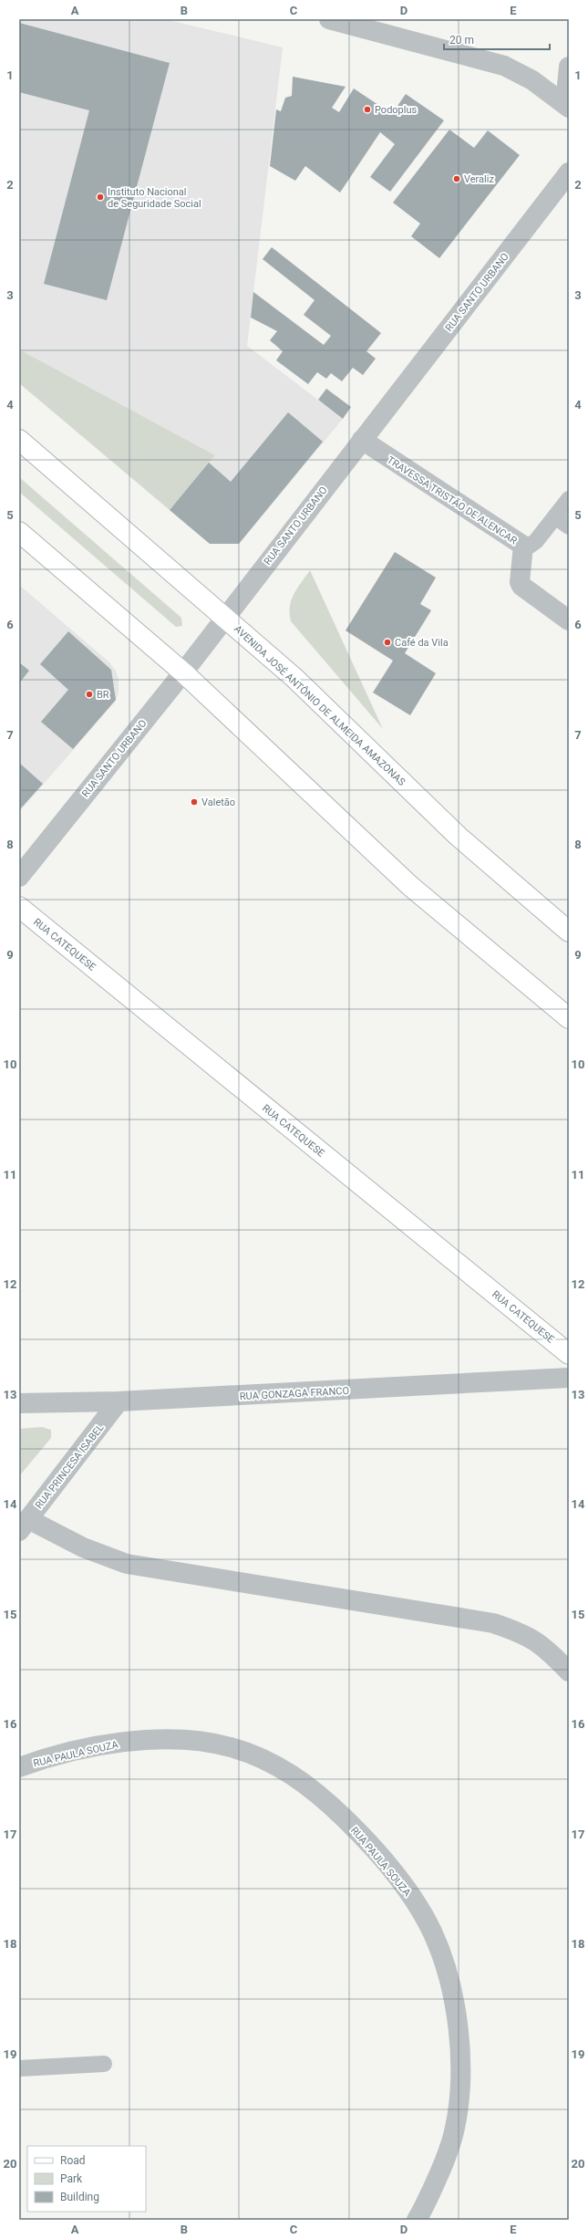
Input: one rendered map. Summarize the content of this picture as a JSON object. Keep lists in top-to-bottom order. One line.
{"streets":{"main road":["AVENIDA JOSÉ ANTÔNIO DE ALMEIDA AMAZONAS","RUA CATEQUESE"],"street":["RUA SANTO URBANO","TRAVESSA TRISTÃO DE ALENCAR","RUA GONZAGA FRANCO","RUA PRINCESA ISABEL","RUA PAULA SOUZA"]},"crossings":[["RUA SANTO URBANO","TRAVESSA TRISTÃO DE ALENCAR"],["RUA SANTO URBANO","AVENIDA JOSÉ ANTÔNIO DE ALMEIDA AMAZONAS"],["RUA GONZAGA FRANCO","RUA PRINCESA ISABEL"]],"places":["Podoplus","Veraliz","Instituto Nacional de Seguridade Social","Café da Vila","BR","Valetão"],"legend":["Road","Park","Building"],"scale_bar":"20 m","grid":{"columns":["A","B","C","D","E"],"rows":["1","2","3","4","5","6","7","8","9","10","11","12","13","14","15","16","17","18","19","20"]}}
